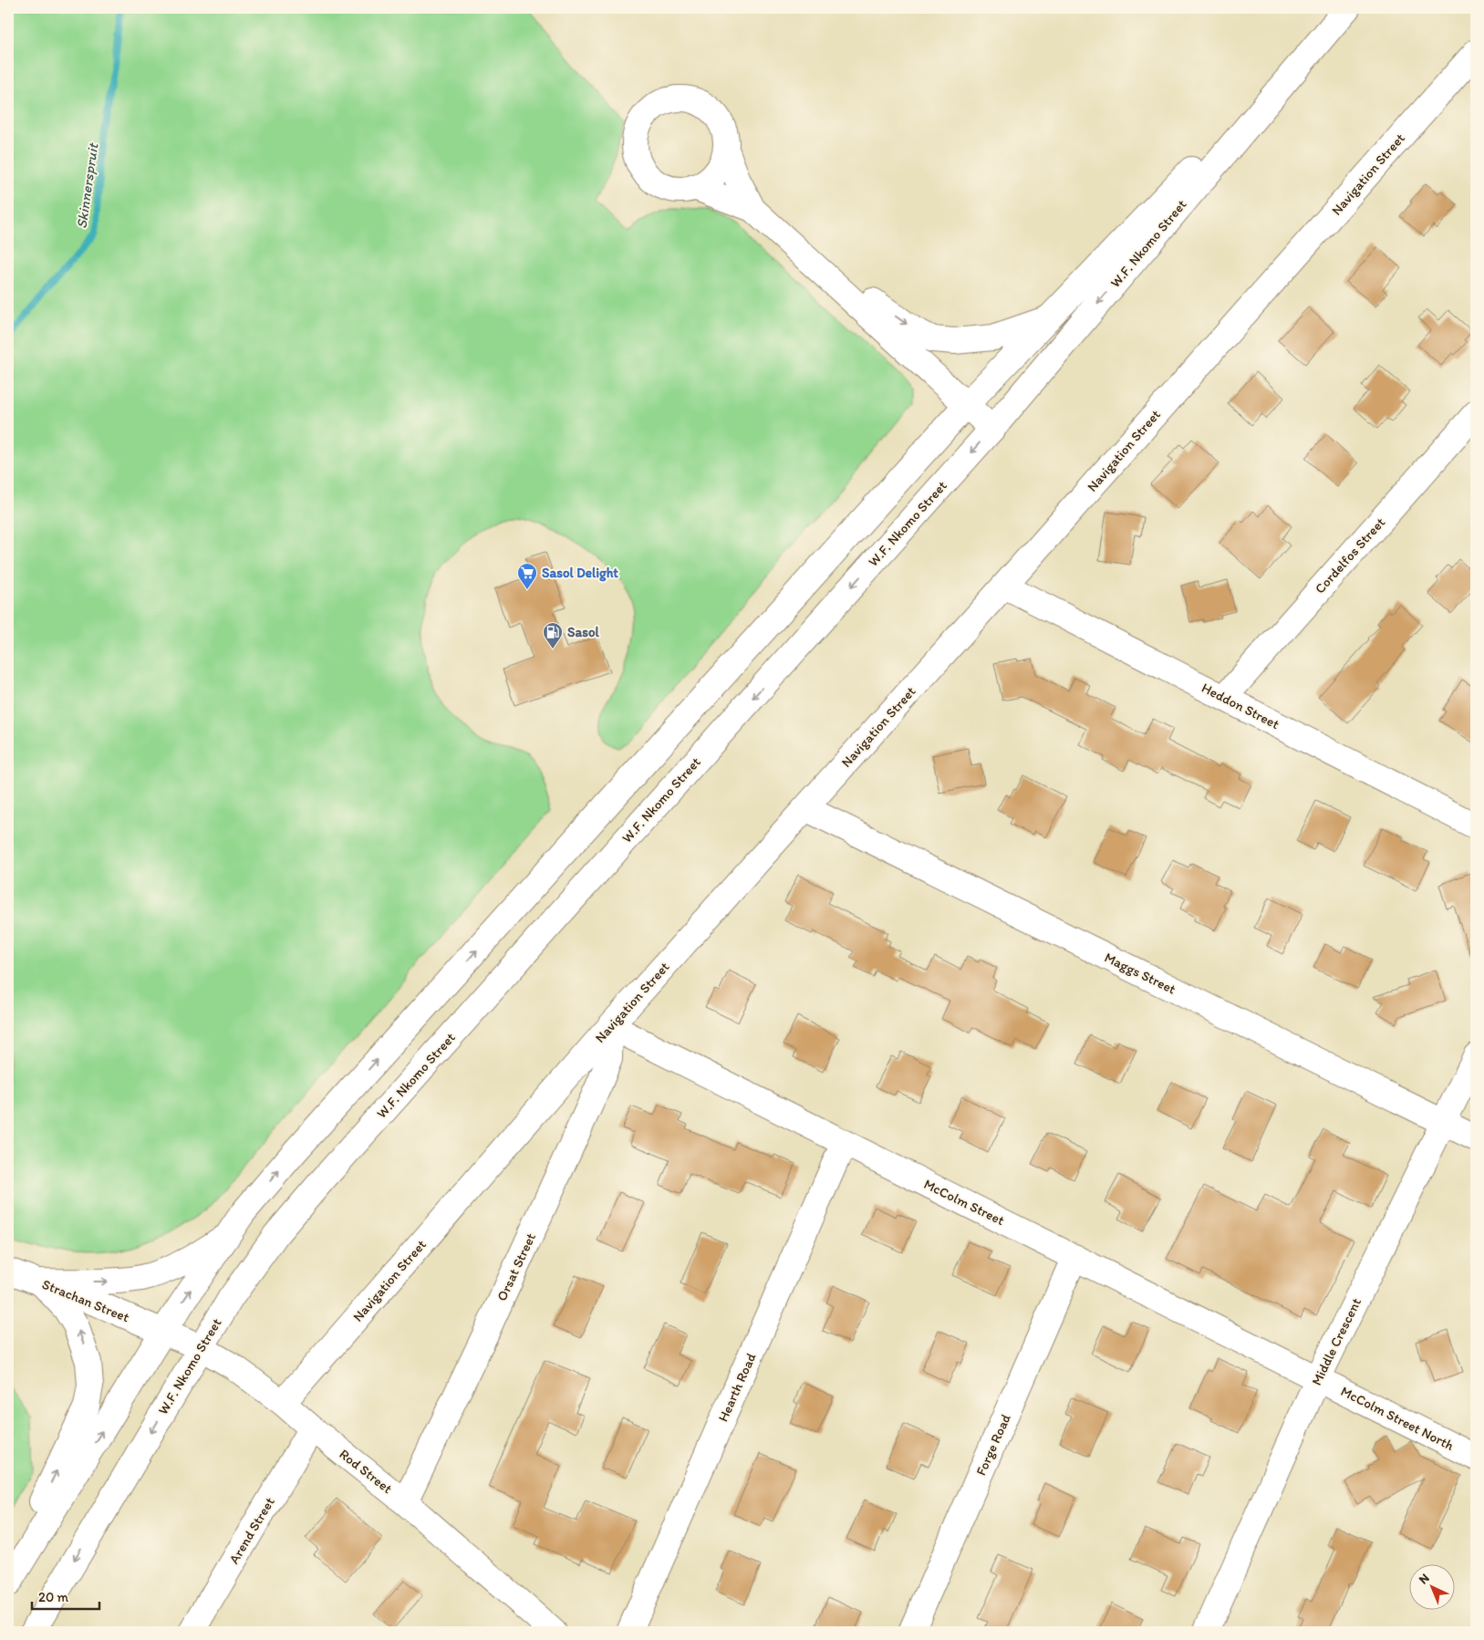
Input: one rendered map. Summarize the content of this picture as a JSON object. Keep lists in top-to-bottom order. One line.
{"streets":{"street":["Navigation Street","W.F. Nkomo Street","Cordelfos Street","Heddon Street","Maggs Street","McColm Street","Orsat Street","Strachan Street","Middle Crescent","Hearth Road","McColm Street North","Forge Road","Rod Street","Arend Street"]},"crossings":[["Navigation Street","Heddon Street"],["Navigation Street","Maggs Street"],["Navigation Street","McColm Street"],["Navigation Street","Orsat Street"],["Navigation Street","Rod Street"],["W.F. Nkomo Street","Strachan Street"],["W.F. Nkomo Street","Rod Street"],["Cordelfos Street","Heddon Street"],["Maggs Street","Middle Crescent"],["McColm Street","Orsat Street"],["McColm Street","Middle Crescent"],["McColm Street","Hearth Road"],["McColm Street","McColm Street North"],["McColm Street","Forge Road"],["Orsat Street","Rod Street"],["Strachan Street","Rod Street"],["Middle Crescent","McColm Street North"],["Rod Street","Arend Street"]],"water":["Skinnerspruit"],"places":{"supermarket":["Sasol Delight"],"fuel station":["Sasol"]},"scale_bar":"20 m","north":"top left"}
